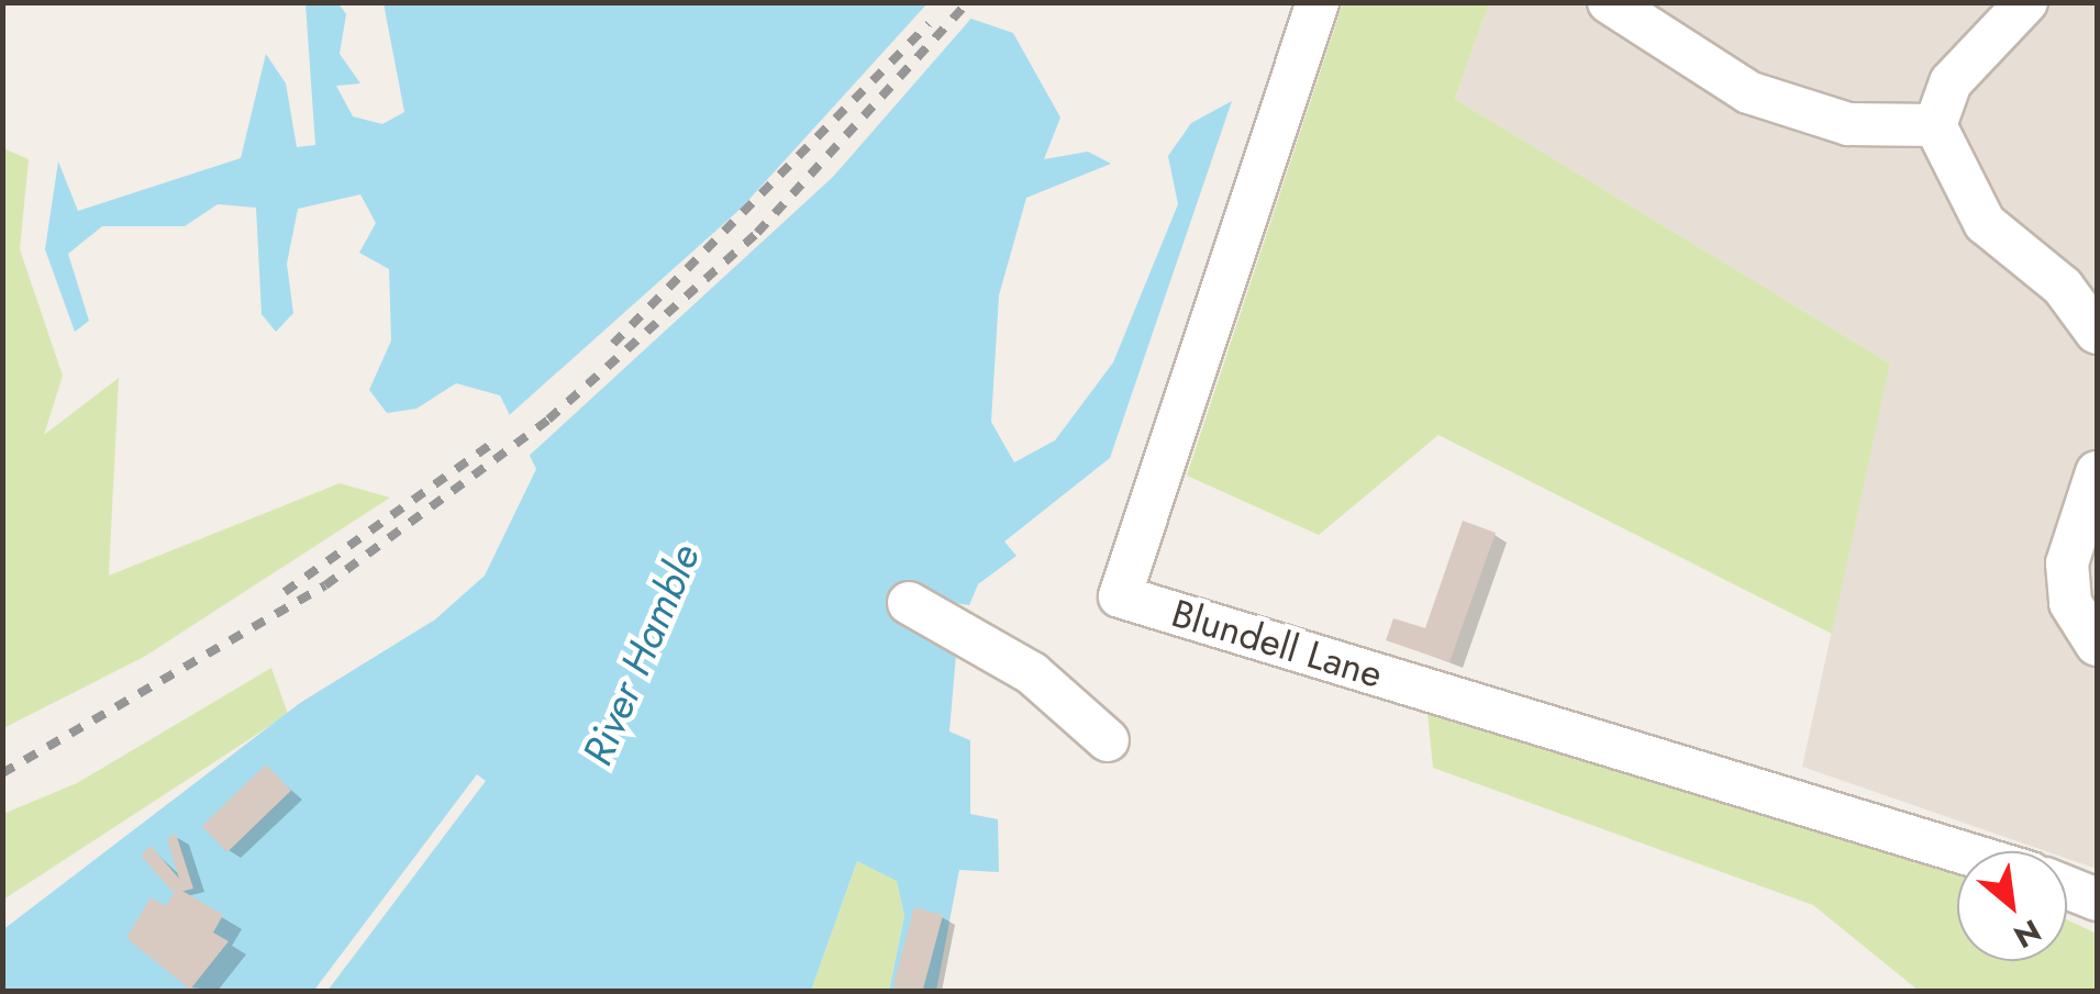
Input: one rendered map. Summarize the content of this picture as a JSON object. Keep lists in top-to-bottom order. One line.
{"streets":{"street":["Blundell Lane"]},"water":["River Hamble"],"north":"bottom right"}
